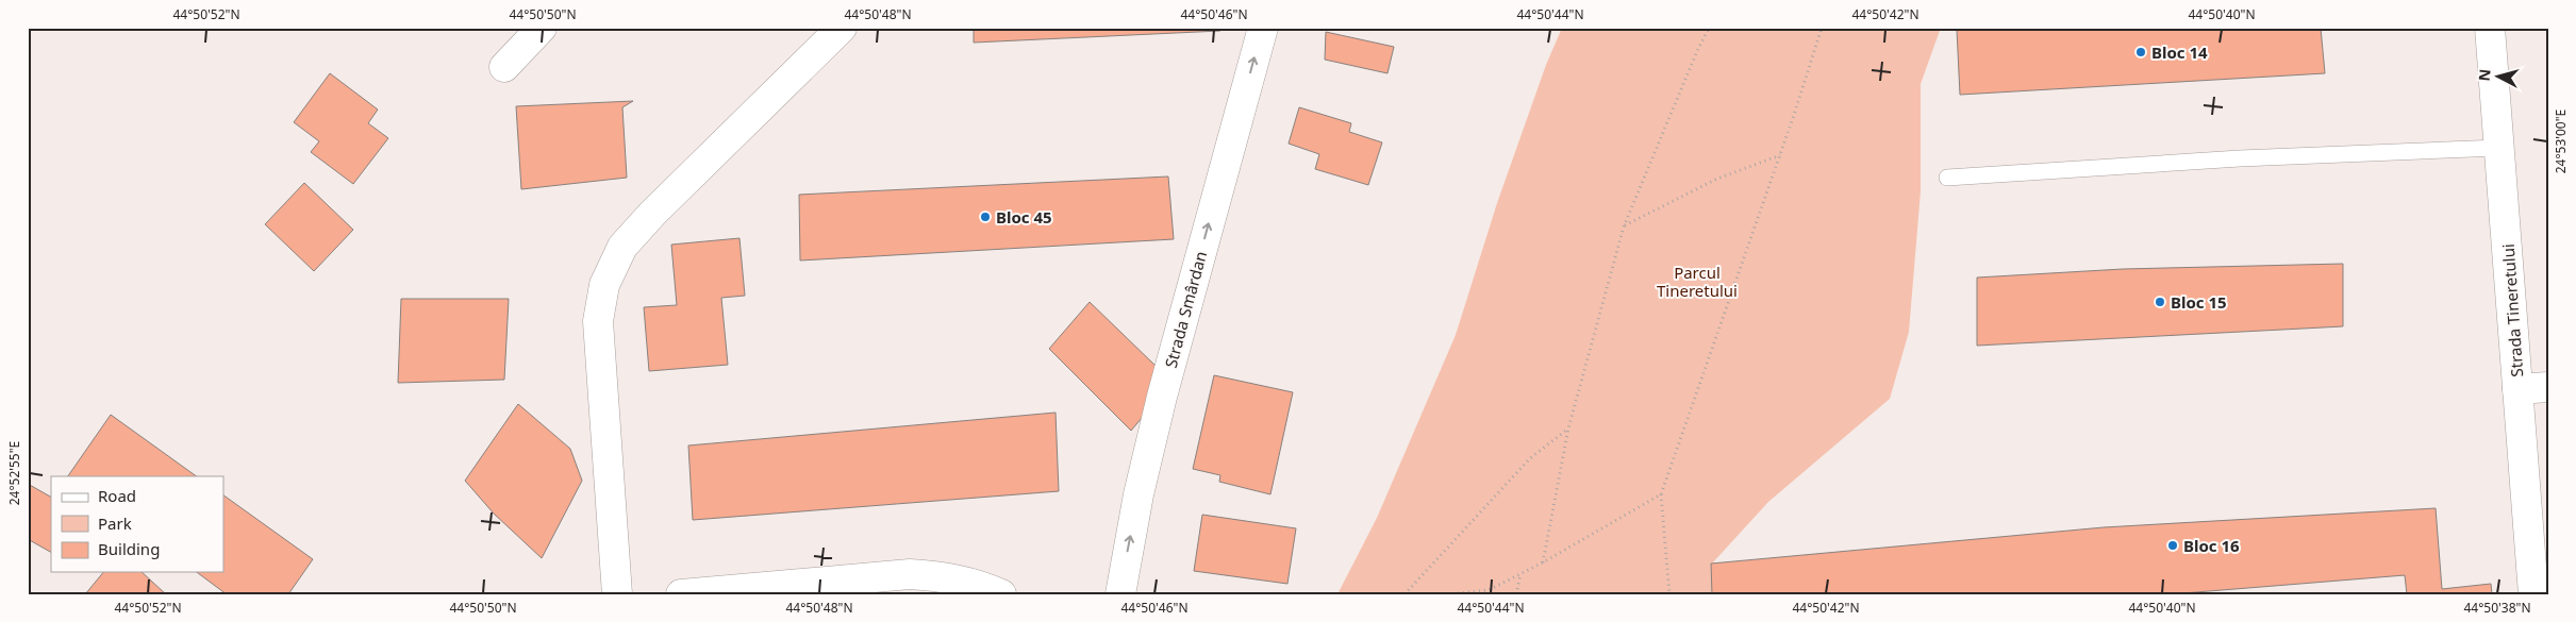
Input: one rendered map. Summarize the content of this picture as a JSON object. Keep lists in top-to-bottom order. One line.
{"streets":{"street":["Strada Smârdan","Strada Tineretului"]},"one_way":["Strada Smârdan"],"parks":["Parcul Tineretului"],"places":["Bloc 14","Bloc 45","Bloc 15","Bloc 16"],"legend":["Road","Park","Building"],"north":"left","coordinates":["44°50'52\"N","44°50'50\"N","44°50'48\"N","44°50'46\"N","44°50'44\"N","44°50'42\"N","44°50'40\"N","24°53'00\"E","24°52'55\"E","44°50'38\"N"]}
